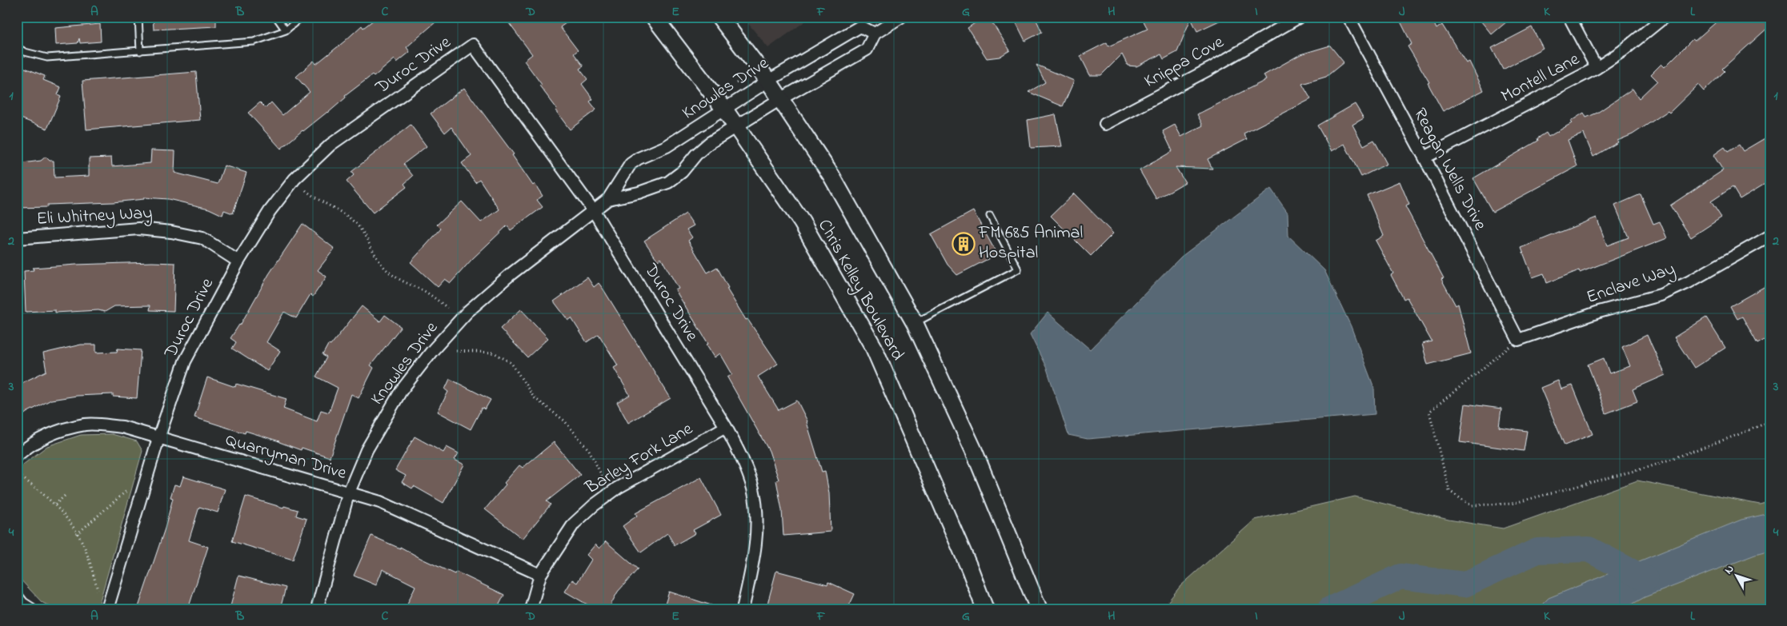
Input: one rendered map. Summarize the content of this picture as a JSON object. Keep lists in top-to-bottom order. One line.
{"streets":{"main road":["Chris Kelley Boulevard"],"street":["Knippa Cove","Duroc Drive","Montell Lane","Knowles Drive","Reagan Wells Drive","Eli Whitney Way","Enclave Way","Quarryman Drive","Barley Fork Lane"]},"crossings":[["Duroc Drive","Knowles Drive"],["Duroc Drive","Eli Whitney Way"],["Duroc Drive","Quarryman Drive"],["Duroc Drive","Barley Fork Lane"],["Montell Lane","Reagan Wells Drive"],["Knowles Drive","Chris Kelley Boulevard"],["Knowles Drive","Quarryman Drive"],["Reagan Wells Drive","Enclave Way"],["Quarryman Drive","Barley Fork Lane"]],"places":{"building":["FM 685 Animal Hospital"]},"north":"top left","grid":{"columns":["A","B","C","D","E","F","G","H","I","J","K","L"],"rows":["1","2","3","4"]}}
